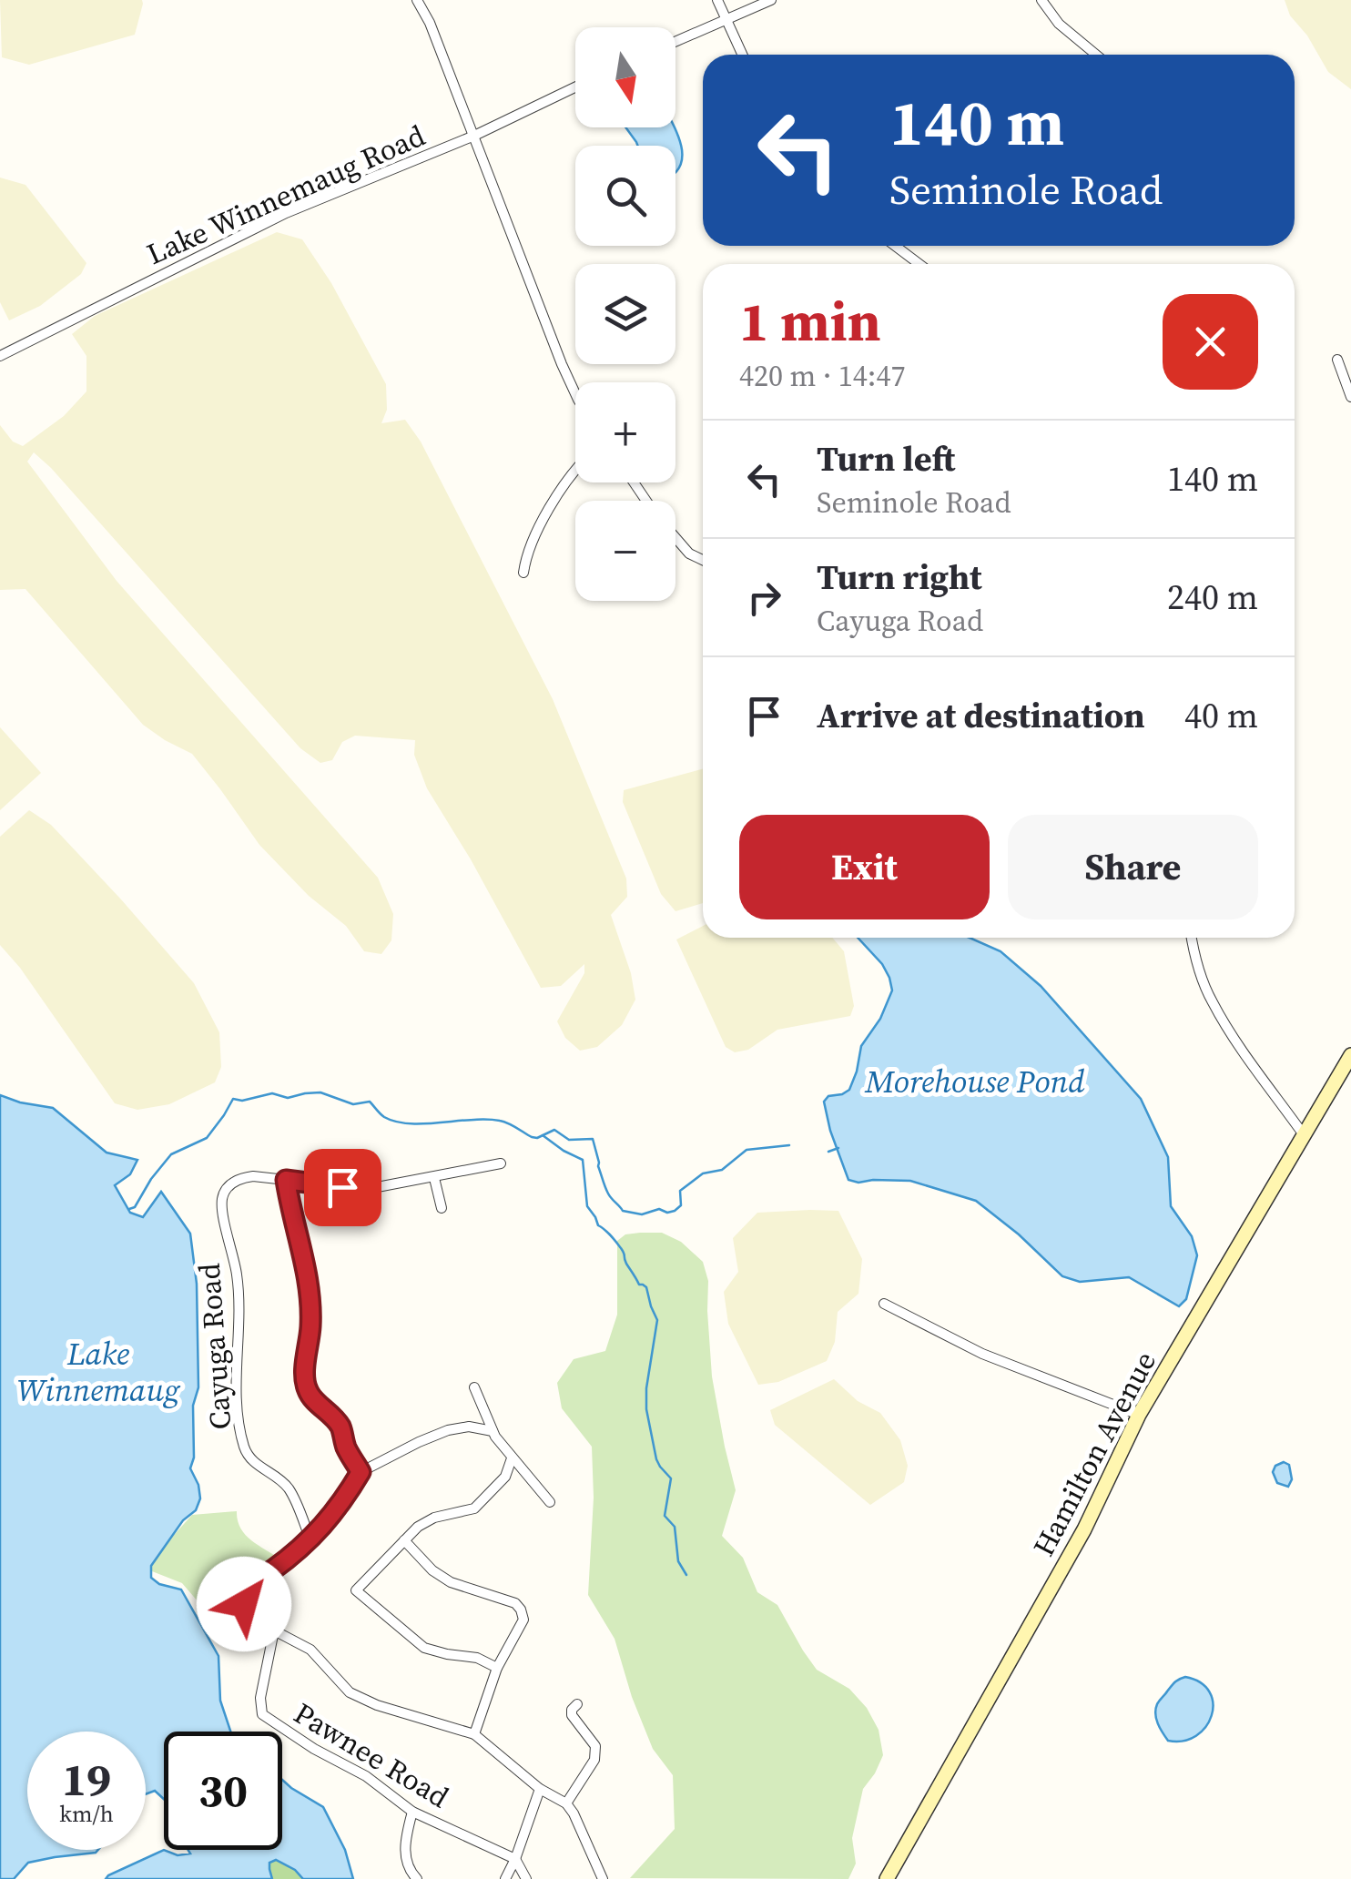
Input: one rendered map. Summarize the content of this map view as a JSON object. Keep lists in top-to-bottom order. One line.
{"streets":{"street":["Lake Winnemaug Road","Cayuga Road","Hamilton Avenue","Pawnee Road"]},"water":["Morehouse Pond","Lake Winnemaug"],"north":"bottom","page":{"map_buttons":["+","−"],"turn":["140 m","Seminole Road"],"heading":["1 min","420 m · 14:47"],"list":[{"name":"Turn left","note":"Seminole Road","value":"140 m"},{"name":"Turn right","note":"Cayuga Road","value":"240 m"},{"name":"Arrive at destination","value":"40 m"}],"buttons":["Exit","Share"],"speed":"19 km/h","limit":"30"}}
